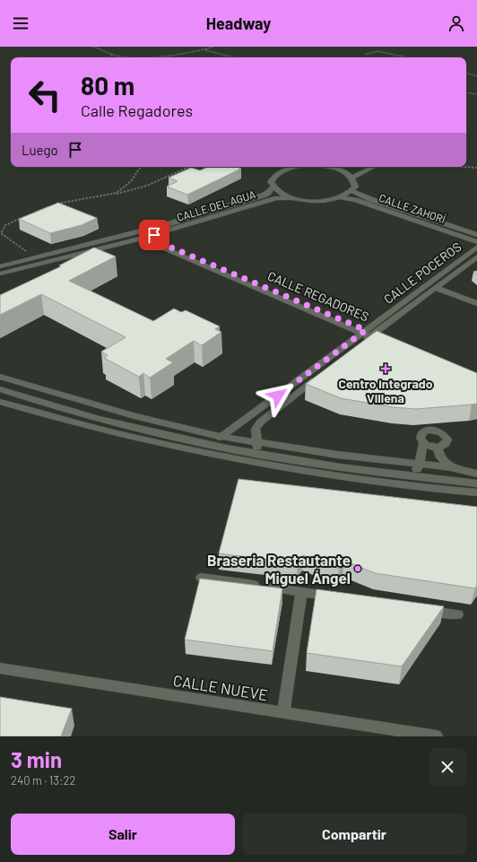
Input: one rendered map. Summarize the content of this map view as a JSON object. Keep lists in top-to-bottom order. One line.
{"streets":{"street":["CALLE DEL AGUA","CALLE ZAHORÍ","CALLE POCEROS","CALLE REGADORES","CALLE NUEVE"]},"crossings":[["CALLE DEL AGUA","CALLE REGADORES"],["CALLE POCEROS","CALLE REGADORES"]],"places":{"health":["Centro integrado Villena"],"other":["Braseria Restautante Miguel Ángel"]},"page":{"header":"Headway","turn":["80 m","Calle Regadores"],"then":"Luego","heading":["3 min","240 m · 13:22"],"buttons":["Salir","Compartir"]}}
